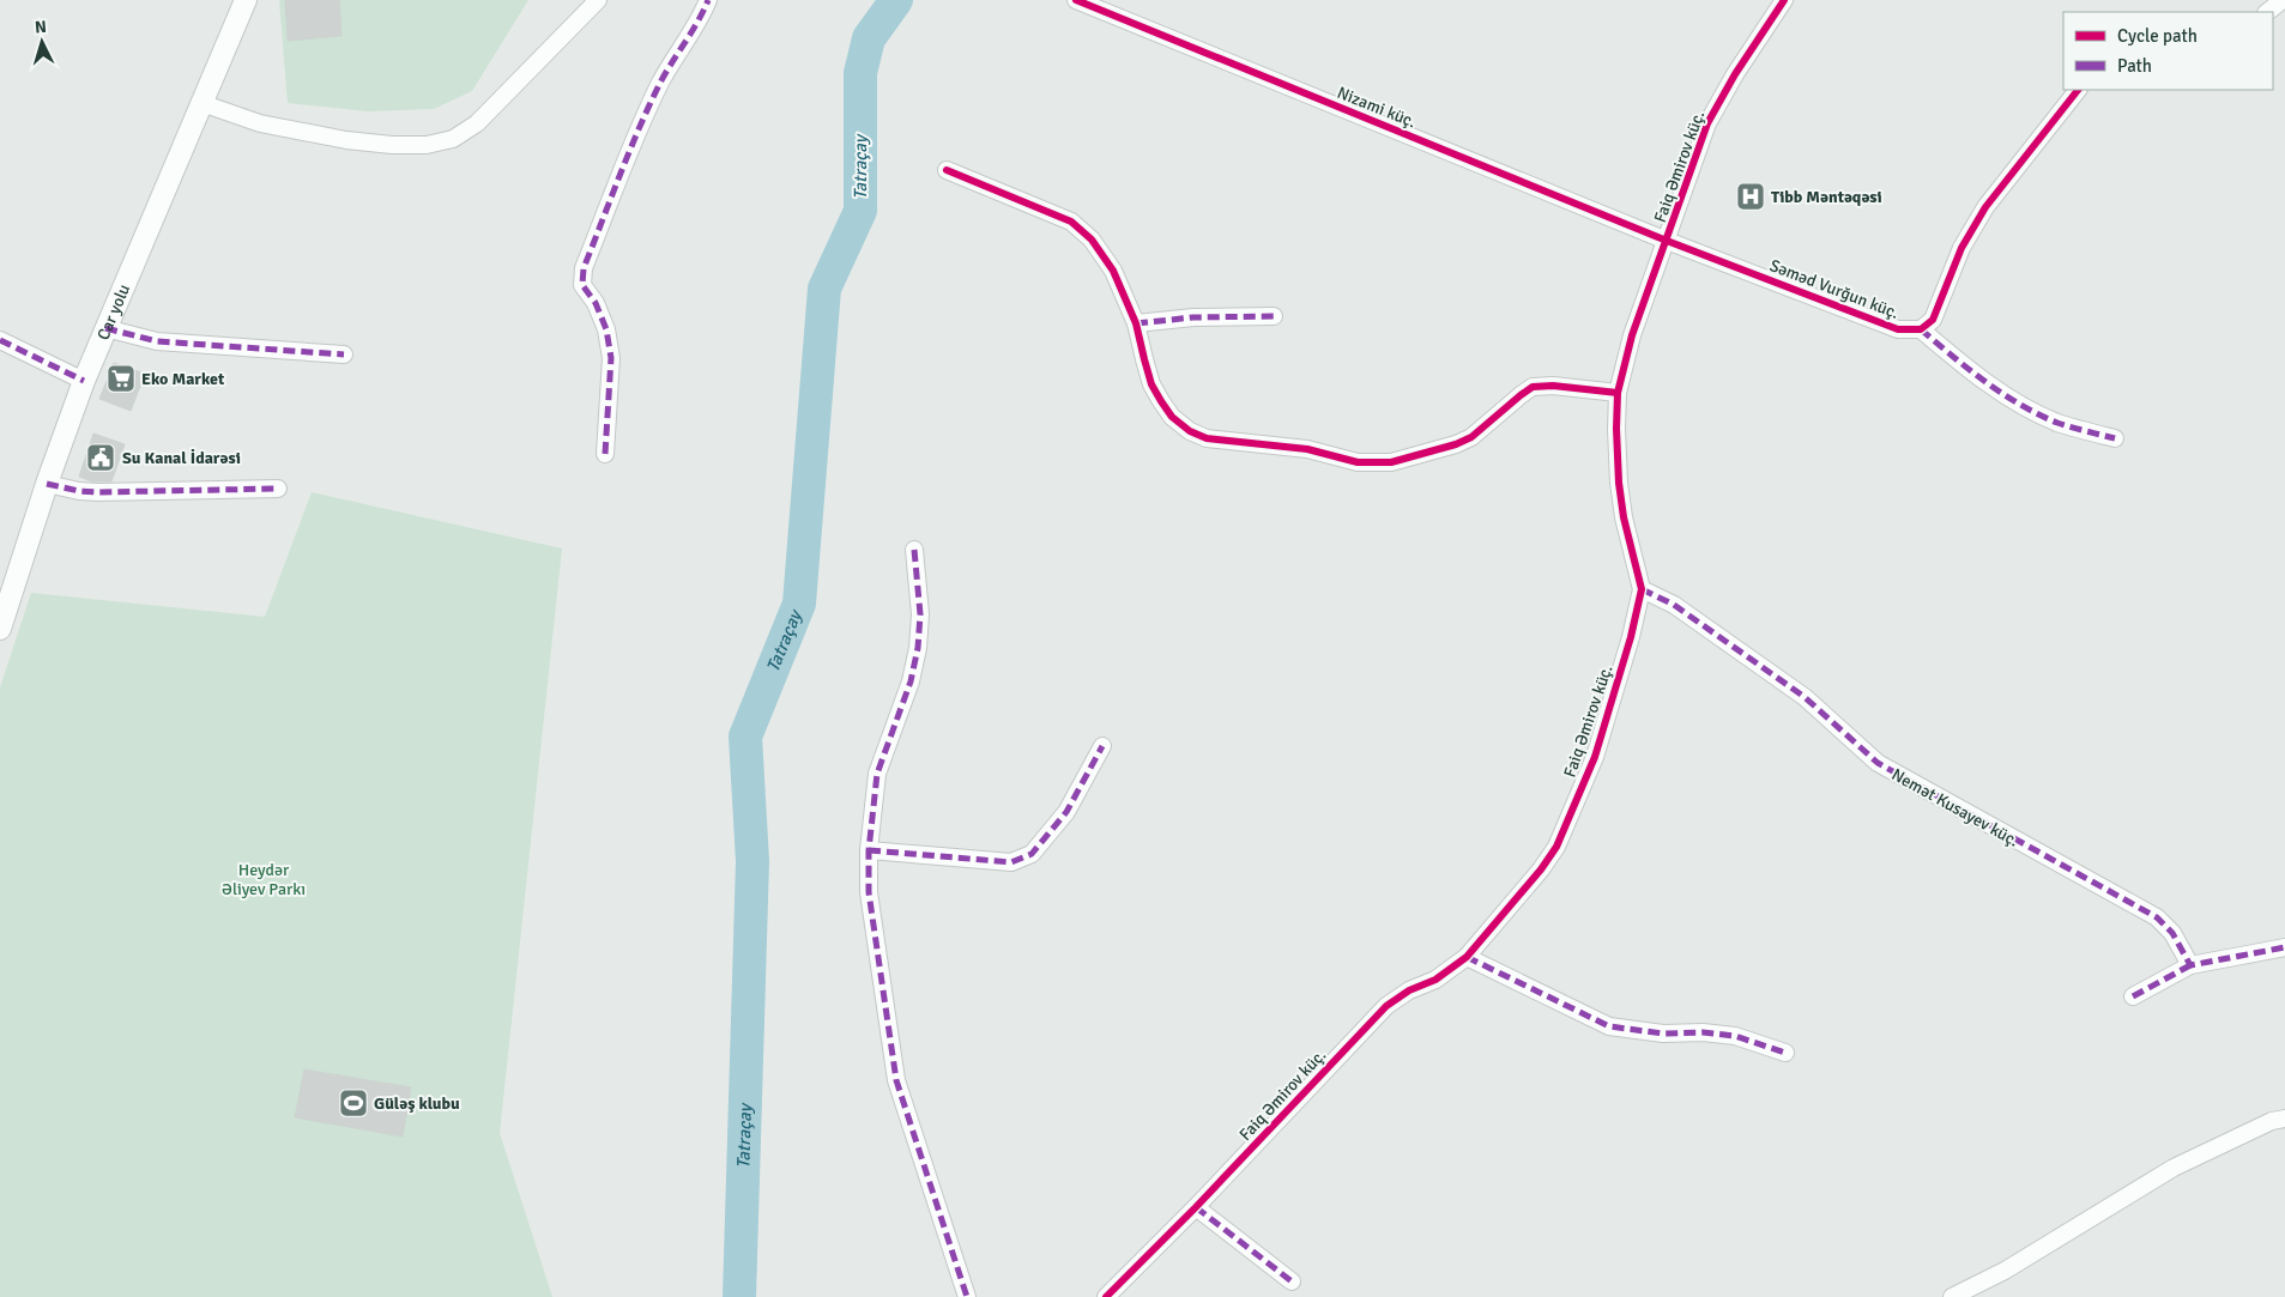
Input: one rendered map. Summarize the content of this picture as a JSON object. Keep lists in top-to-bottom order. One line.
{"streets":{"street":["Nizami küç.","Faiq Əmirov küç.","Səməd Vurğun küç.","Car yolu","Nemət Kusayev küç."]},"crossings":[["Nizami küç.","Faiq Əmirov küç."],["Nizami küç.","Səməd Vurğun küç."],["Faiq Əmirov küç.","Səməd Vurğun küç."],["Faiq Əmirov küç.","Nemət Kusayev küç."]],"water":["Tatraçay"],"parks":["Heydər Əliyev Parkı"],"places":{"hospital":["Tibb Məntəqəsi"],"supermarket":["Eko Market"],"public building":["Su Kanal İdarəsi"],"sports":["Güləş klubu"]},"legend":["Cycle path","Path"],"north":"top"}
